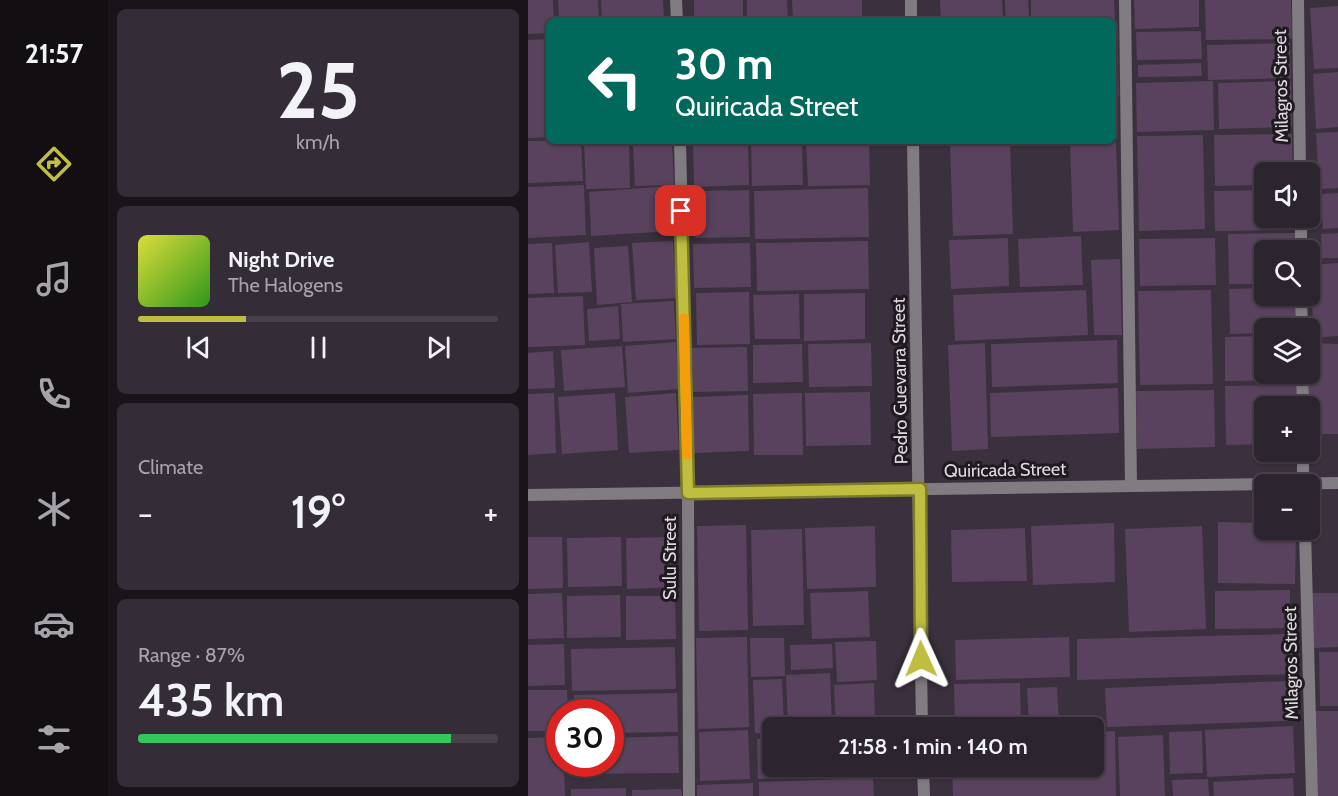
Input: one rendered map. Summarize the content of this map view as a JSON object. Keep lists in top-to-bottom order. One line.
{"streets":{"street":["Milagros Street","Pedro Guevarra Street","Quiricada Street","Sulu Street"]},"crossings":[["Pedro Guevarra Street","Quiricada Street"],["Quiricada Street","Sulu Street"]],"page":{"tabs":"21:57","tile":[["25","km/h"],"Climate",["Range · 87%","435 km"]],"turn":["30 m","Quiricada Street"],"map_buttons":["+","−"],"song":["Night Drive","The Halogens"],"heat":["−","19°","+"],"limit":"30","trip":"21:58 · 1 min · 140 m"}}
